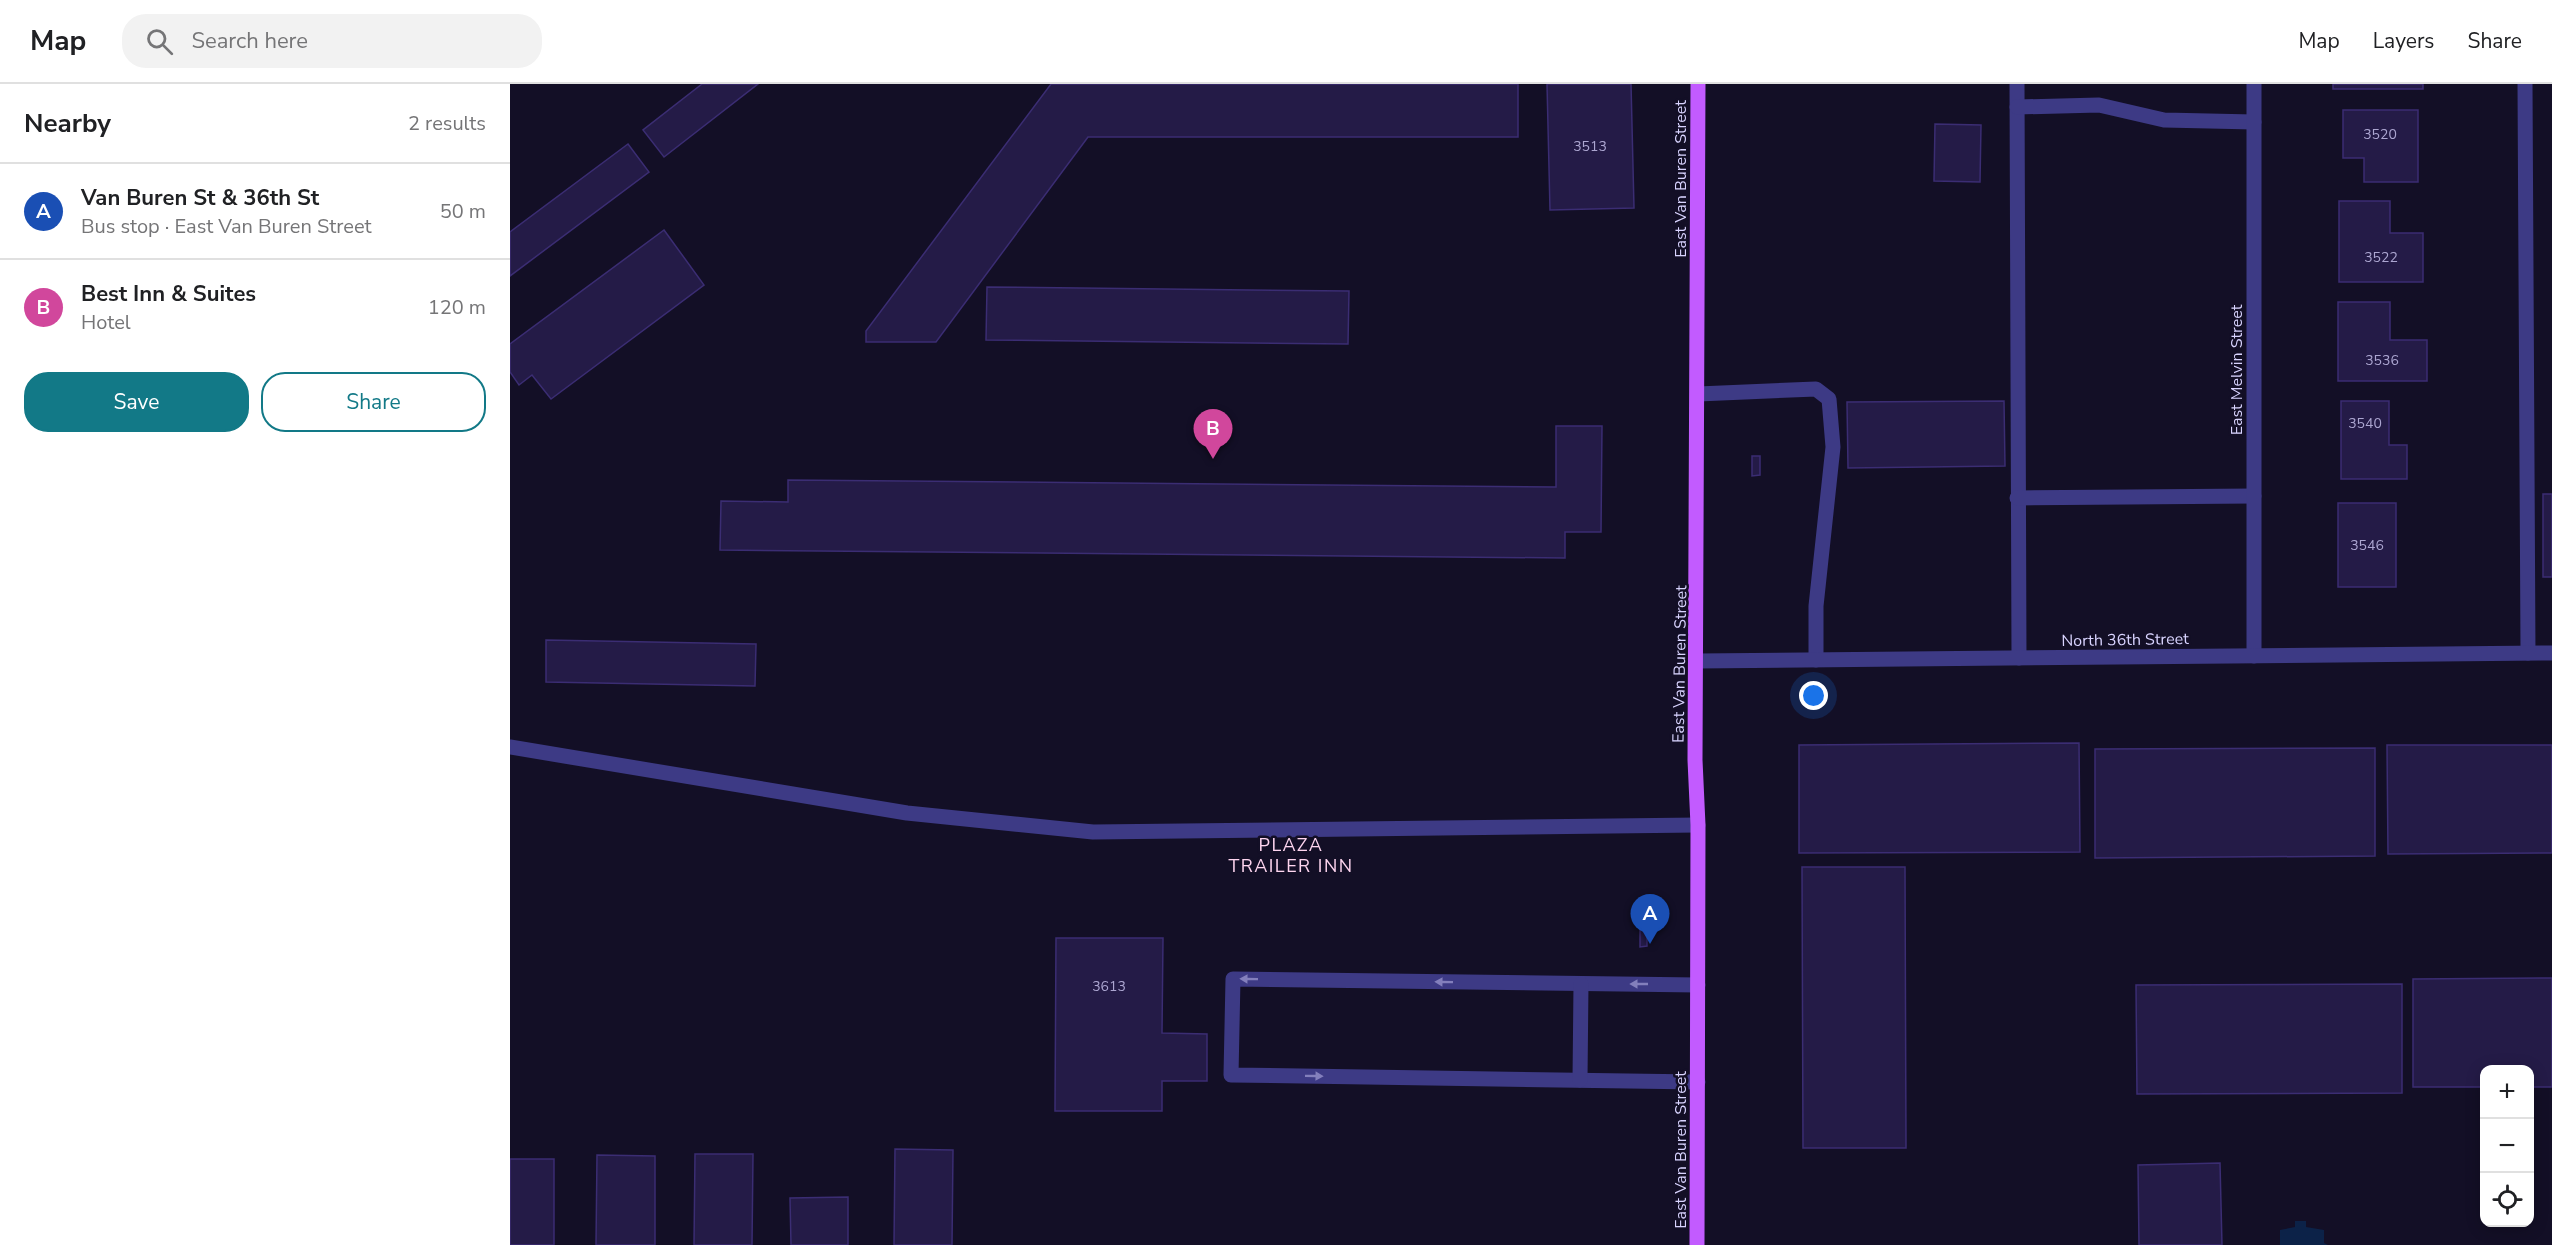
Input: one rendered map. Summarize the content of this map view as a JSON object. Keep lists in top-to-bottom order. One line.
{"streets":{"main road":["East Van Buren Street"],"street":["East Melvin Street","North 36th Street"]},"crossings":[["East Van Buren Street","North 36th Street"],["East Melvin Street","North 36th Street"]],"districts":["PLAZA TRAILER INN"],"house_numbers":["3520","3513","3522","3536","3540","3546","3613"],"page":{"header":"Map","search":"Search here","nav":["Map","Layers","Share"],"heading":["Nearby","2 results"],"list":[{"mark":"A","name":"Van Buren St & 36th St","note":"Bus stop · East Van Buren Street","value":"50 m"},{"mark":"B","name":"Best Inn & Suites","note":"Hotel","value":"120 m"}],"buttons":["Save","Share"],"pins":["B","A"],"map_buttons":["+","−"]}}
